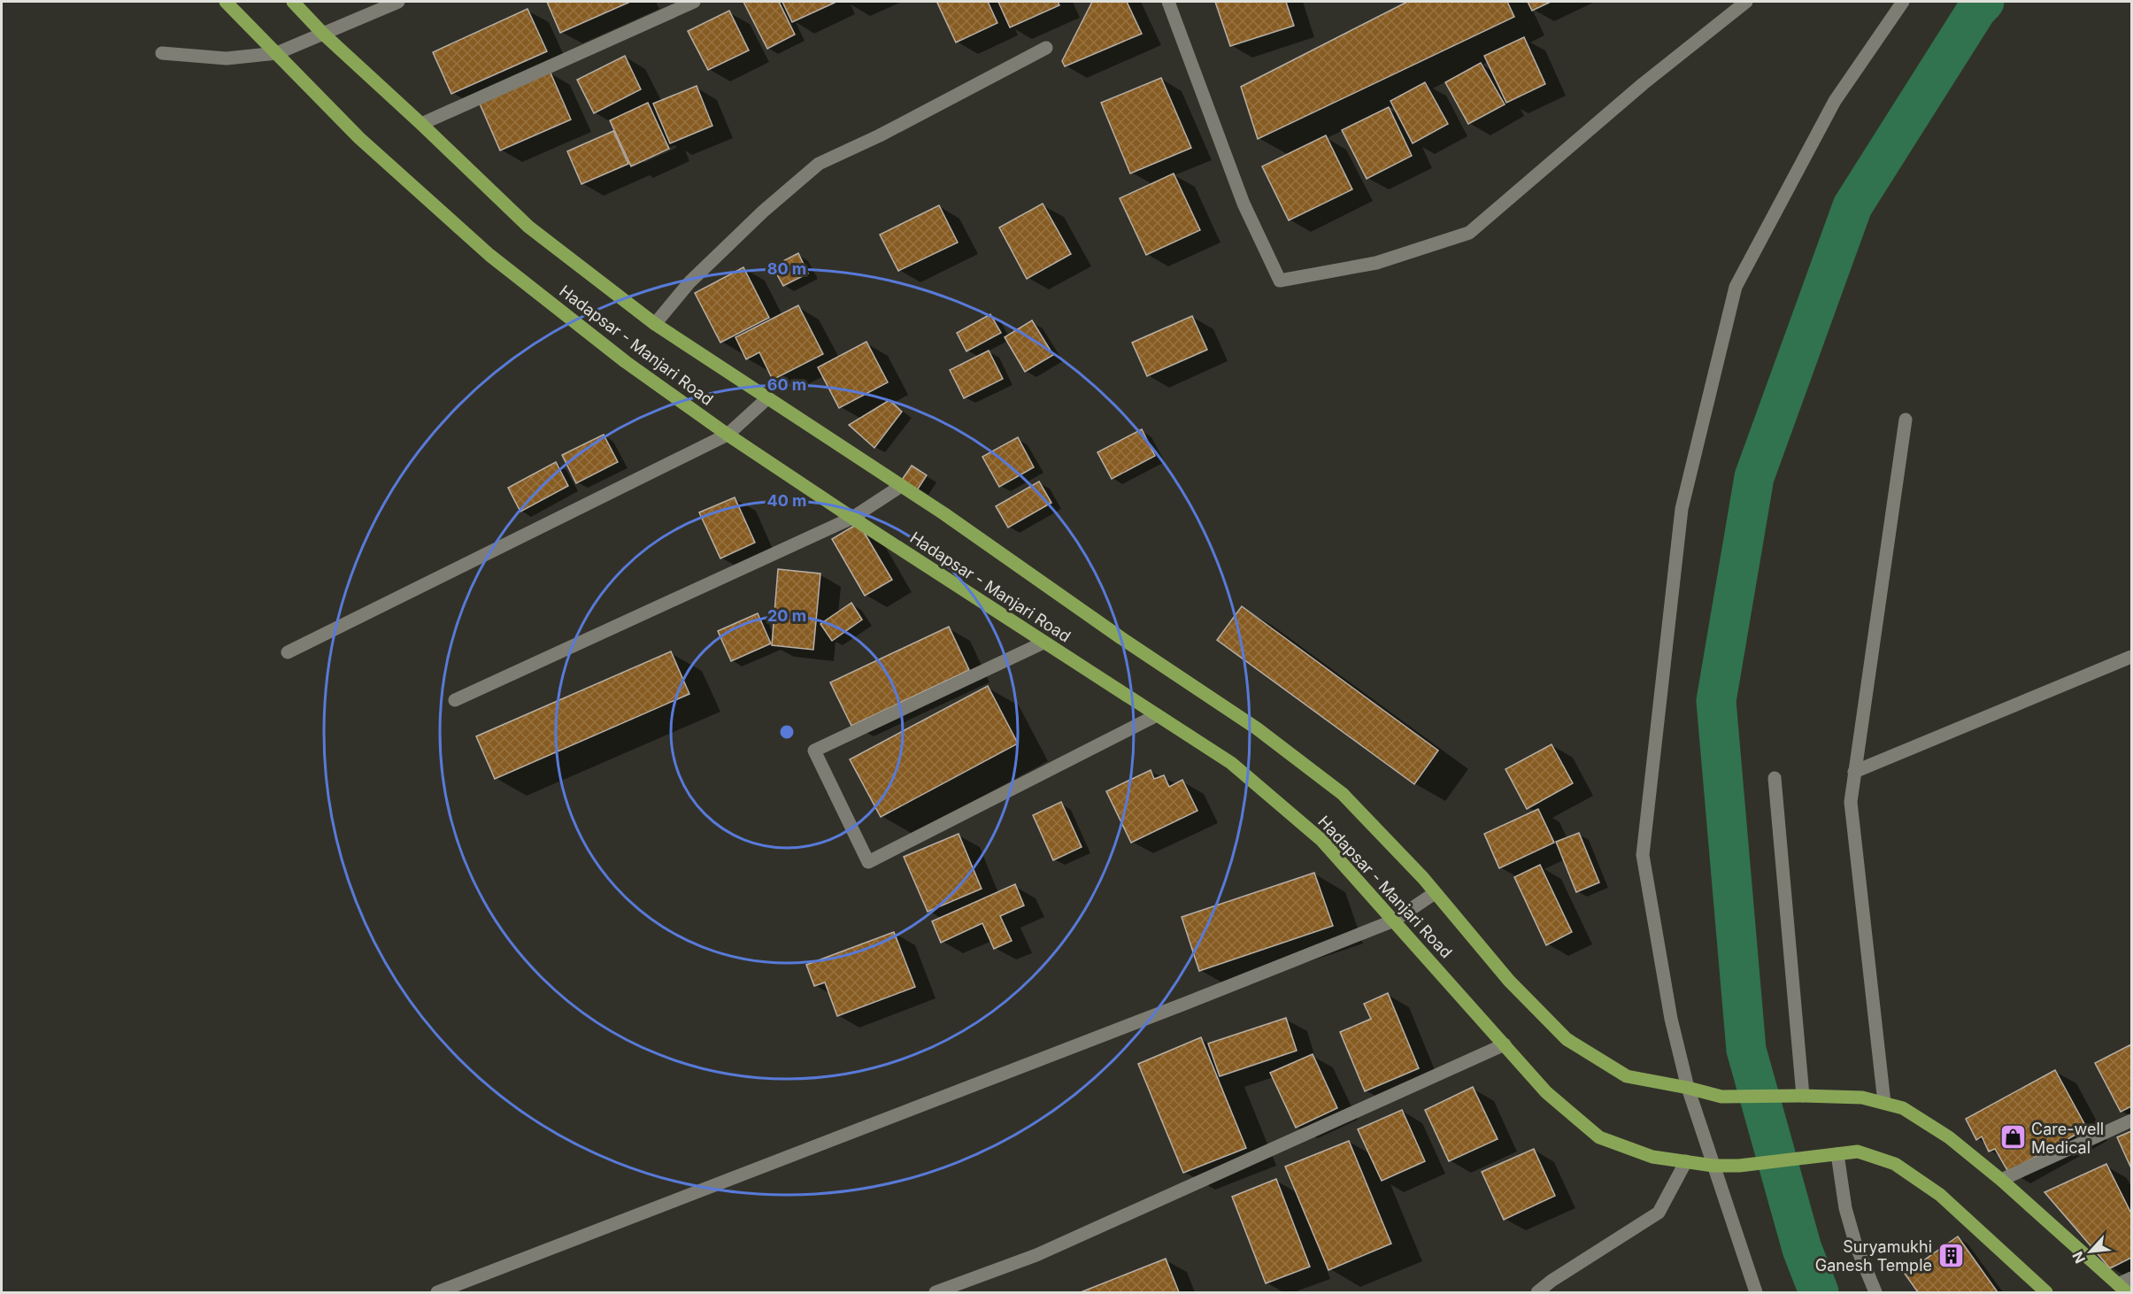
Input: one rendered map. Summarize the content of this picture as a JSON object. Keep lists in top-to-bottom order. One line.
{"streets":{"main road":["Hadapsar - Manjari Road"]},"places":{"shop":["Care-well Medical"],"building":["Suryamukhi Ganesh Temple"]},"north":"bottom left","rings":["80 m","60 m","40 m","20 m"]}
